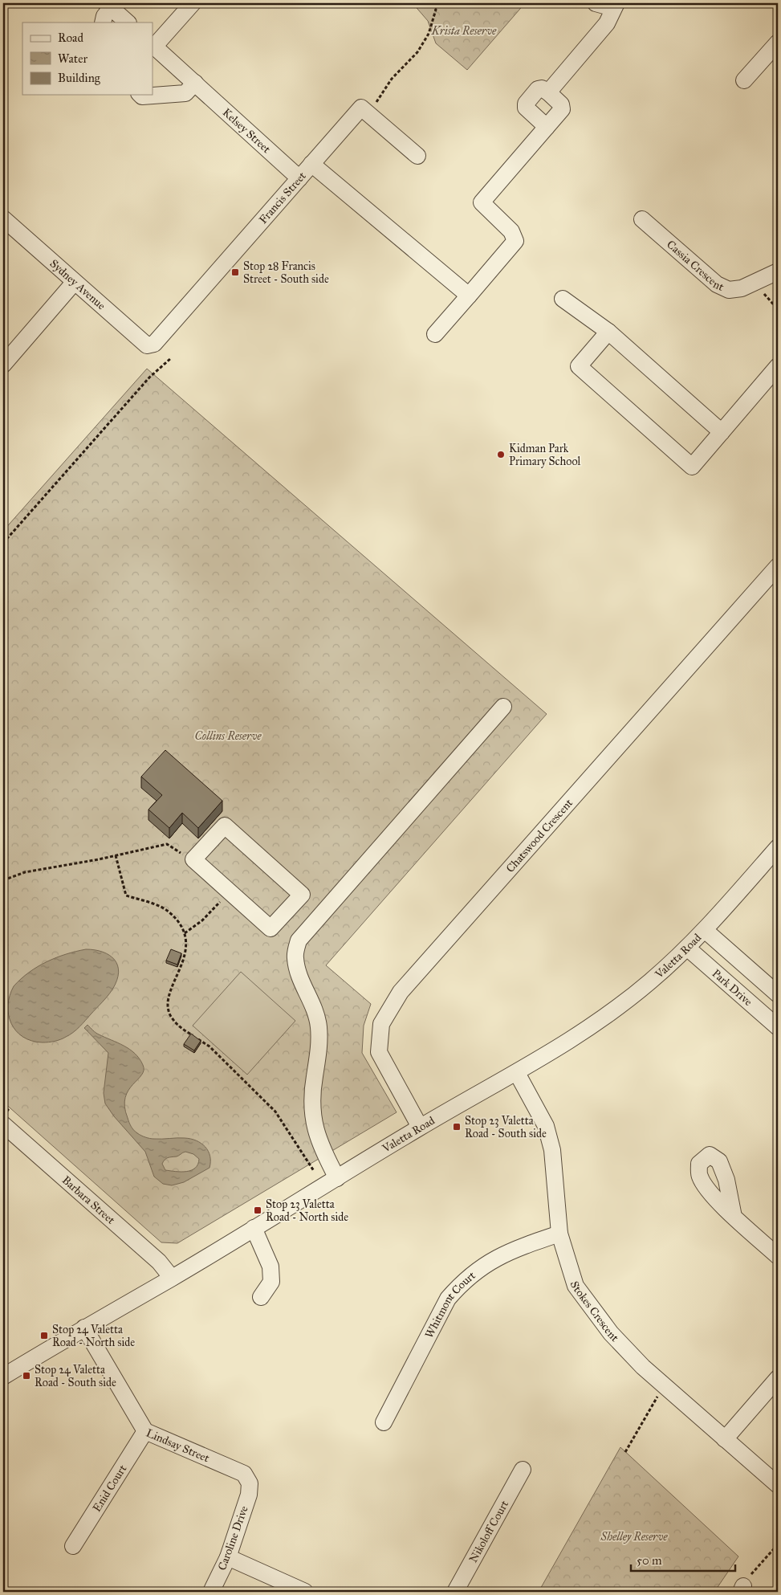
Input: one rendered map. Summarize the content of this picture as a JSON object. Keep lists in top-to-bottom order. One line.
{"streets":{"street":["Kelsey Street","Francis Street","Cassia Crescent","Sydney Avenue","Chatswood Crescent","Valetta Road","Park Drive","Barbara Street","Whitmont Court","Stokes Crescent","Lindsay Street","Enid Court","Nikoloff Court","Caroline Drive"]},"crossings":[["Kelsey Street","Francis Street"],["Francis Street","Sydney Avenue"],["Chatswood Crescent","Valetta Road"],["Valetta Road","Park Drive"],["Valetta Road","Barbara Street"],["Valetta Road","Stokes Crescent"],["Valetta Road","Lindsay Street"],["Whitmont Court","Stokes Crescent"],["Lindsay Street","Enid Court"],["Lindsay Street","Caroline Drive"]],"parks":["Krista Reserve","Collins Reserve","Shelley Reserve"],"places":{"transit":["Stop 28 Francis Street - South side","Stop 23 Valetta Road - South side","Stop 23 Valetta Road - North side","Stop 24 Valetta Road - North side","Stop 24 Valetta Road - South side"],"other":["Kidman Park Primary School"]},"legend":["Road","Water","Building"],"scale_bar":"50 m"}
